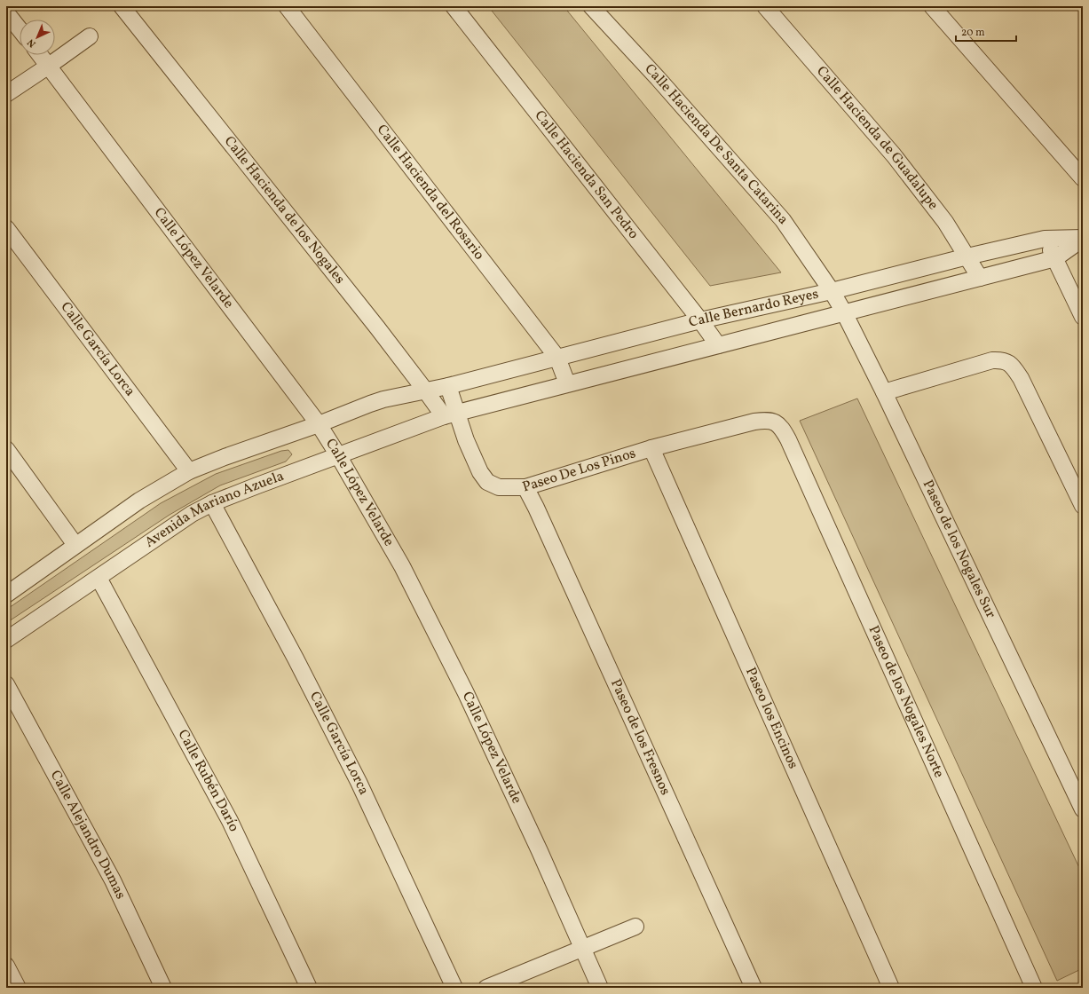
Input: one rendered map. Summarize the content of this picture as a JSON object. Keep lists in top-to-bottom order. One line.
{"streets":{"street":["Calle Hacienda de Guadalupe","Calle Hacienda De Santa Catarina","Calle Hacienda San Pedro","Calle Hacienda del Rosario","Calle Hacienda de los Nogales","Calle López Velarde","Calle Bernardo Reyes","Calle García Lorca","Paseo De Los Pinos","Avenida Mariano Azuela","Paseo de los Nogales Sur","Paseo de los Nogales Norte","Paseo los Encinos","Paseo de los Fresnos","Calle Rubén Darío","Calle Alejandro Dumas"]},"crossings":[["Calle Hacienda de Guadalupe","Calle Bernardo Reyes"],["Calle Hacienda De Santa Catarina","Calle Bernardo Reyes"],["Calle Hacienda De Santa Catarina","Paseo de los Nogales Sur"],["Calle Hacienda San Pedro","Calle Bernardo Reyes"],["Calle Hacienda del Rosario","Calle Bernardo Reyes"],["Calle Hacienda de los Nogales","Calle Bernardo Reyes"],["Calle Hacienda de los Nogales","Paseo De Los Pinos"],["Calle Hacienda de los Nogales","Avenida Mariano Azuela"],["Calle López Velarde","Avenida Mariano Azuela"],["Calle Bernardo Reyes","Paseo De Los Pinos"],["Calle Bernardo Reyes","Avenida Mariano Azuela"],["Calle Bernardo Reyes","Paseo de los Nogales Sur"],["Calle García Lorca","Avenida Mariano Azuela"],["Paseo De Los Pinos","Avenida Mariano Azuela"],["Paseo De Los Pinos","Paseo de los Nogales Norte"],["Paseo De Los Pinos","Paseo los Encinos"],["Paseo De Los Pinos","Paseo de los Fresnos"],["Avenida Mariano Azuela","Calle Rubén Darío"]],"scale_bar":"20 m","north":"bottom left"}
